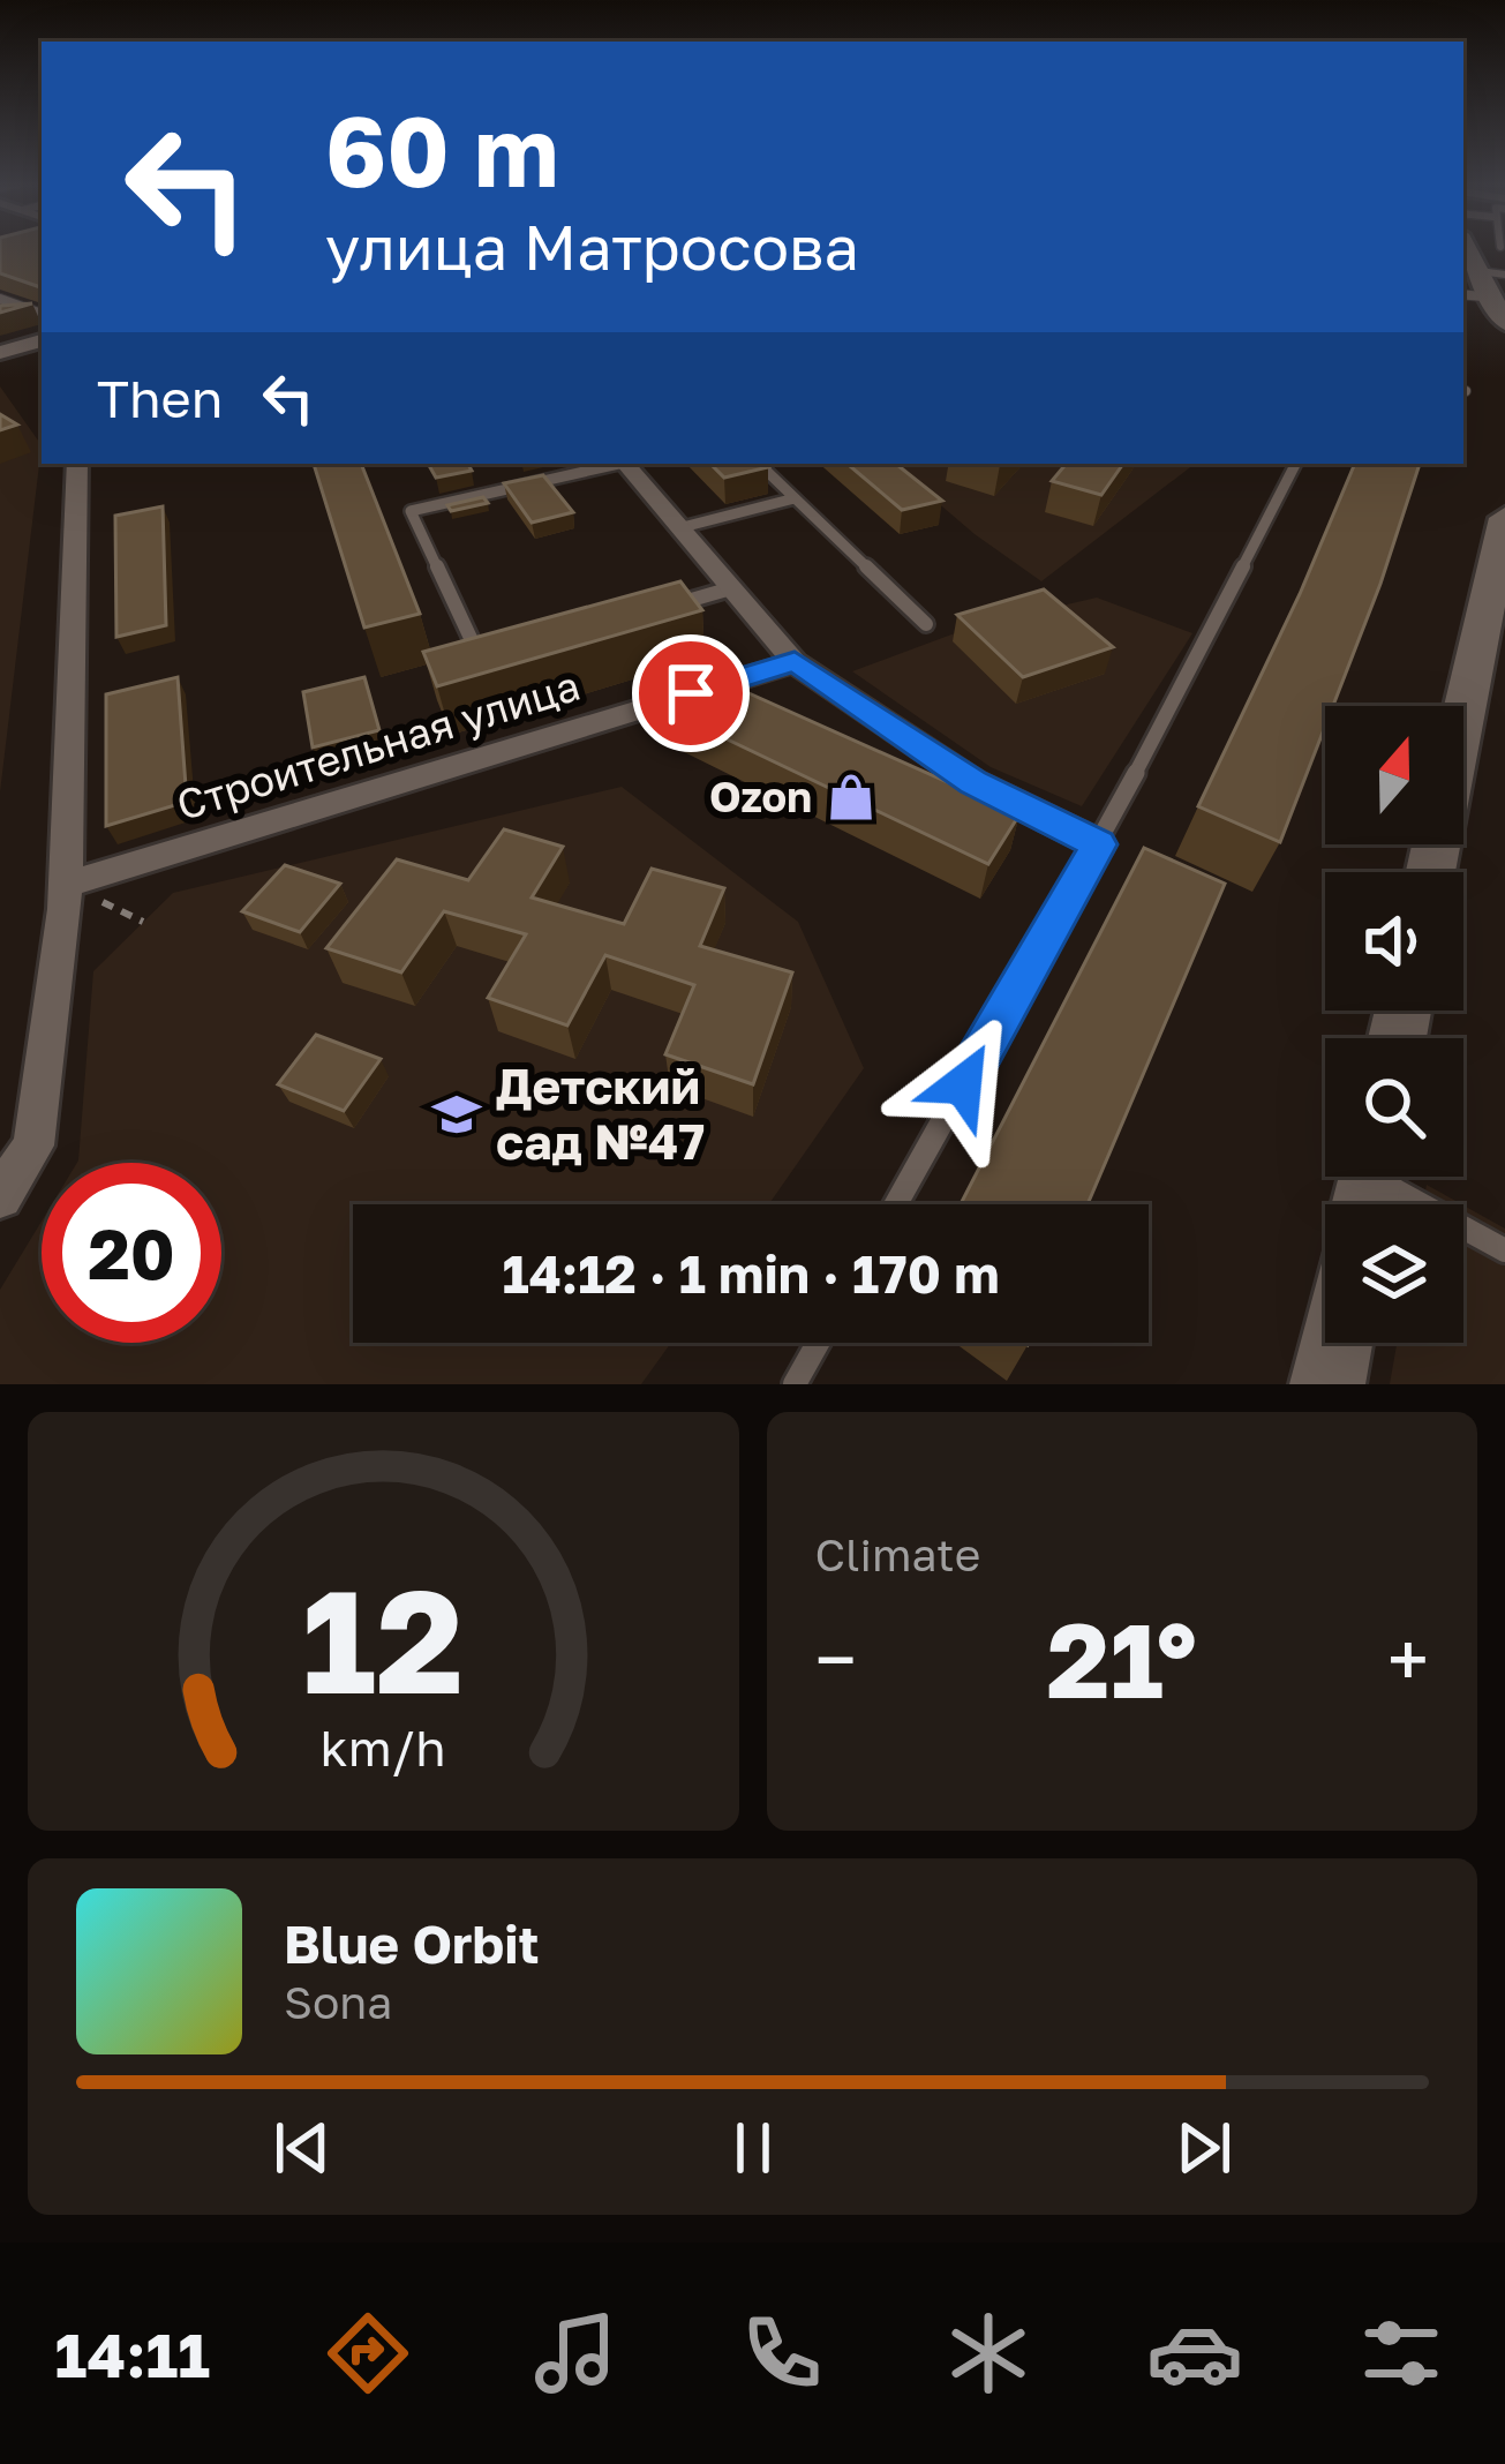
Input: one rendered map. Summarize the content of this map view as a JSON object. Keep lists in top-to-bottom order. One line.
{"streets":{"street":["Строительная улица"]},"places":{"shop":["Ozon"],"school or university":["Детский сад №47"]},"north":"top","page":{"turn":["60 m","улица Матросова"],"then":"Then","limit":"20","trip":"14:12 · 1 min · 170 m","tile":"Climate","heat":["−","21°","+"],"song":["Blue Orbit","Sona"],"tabs":"14:11","gauge":["12","km/h"]}}
